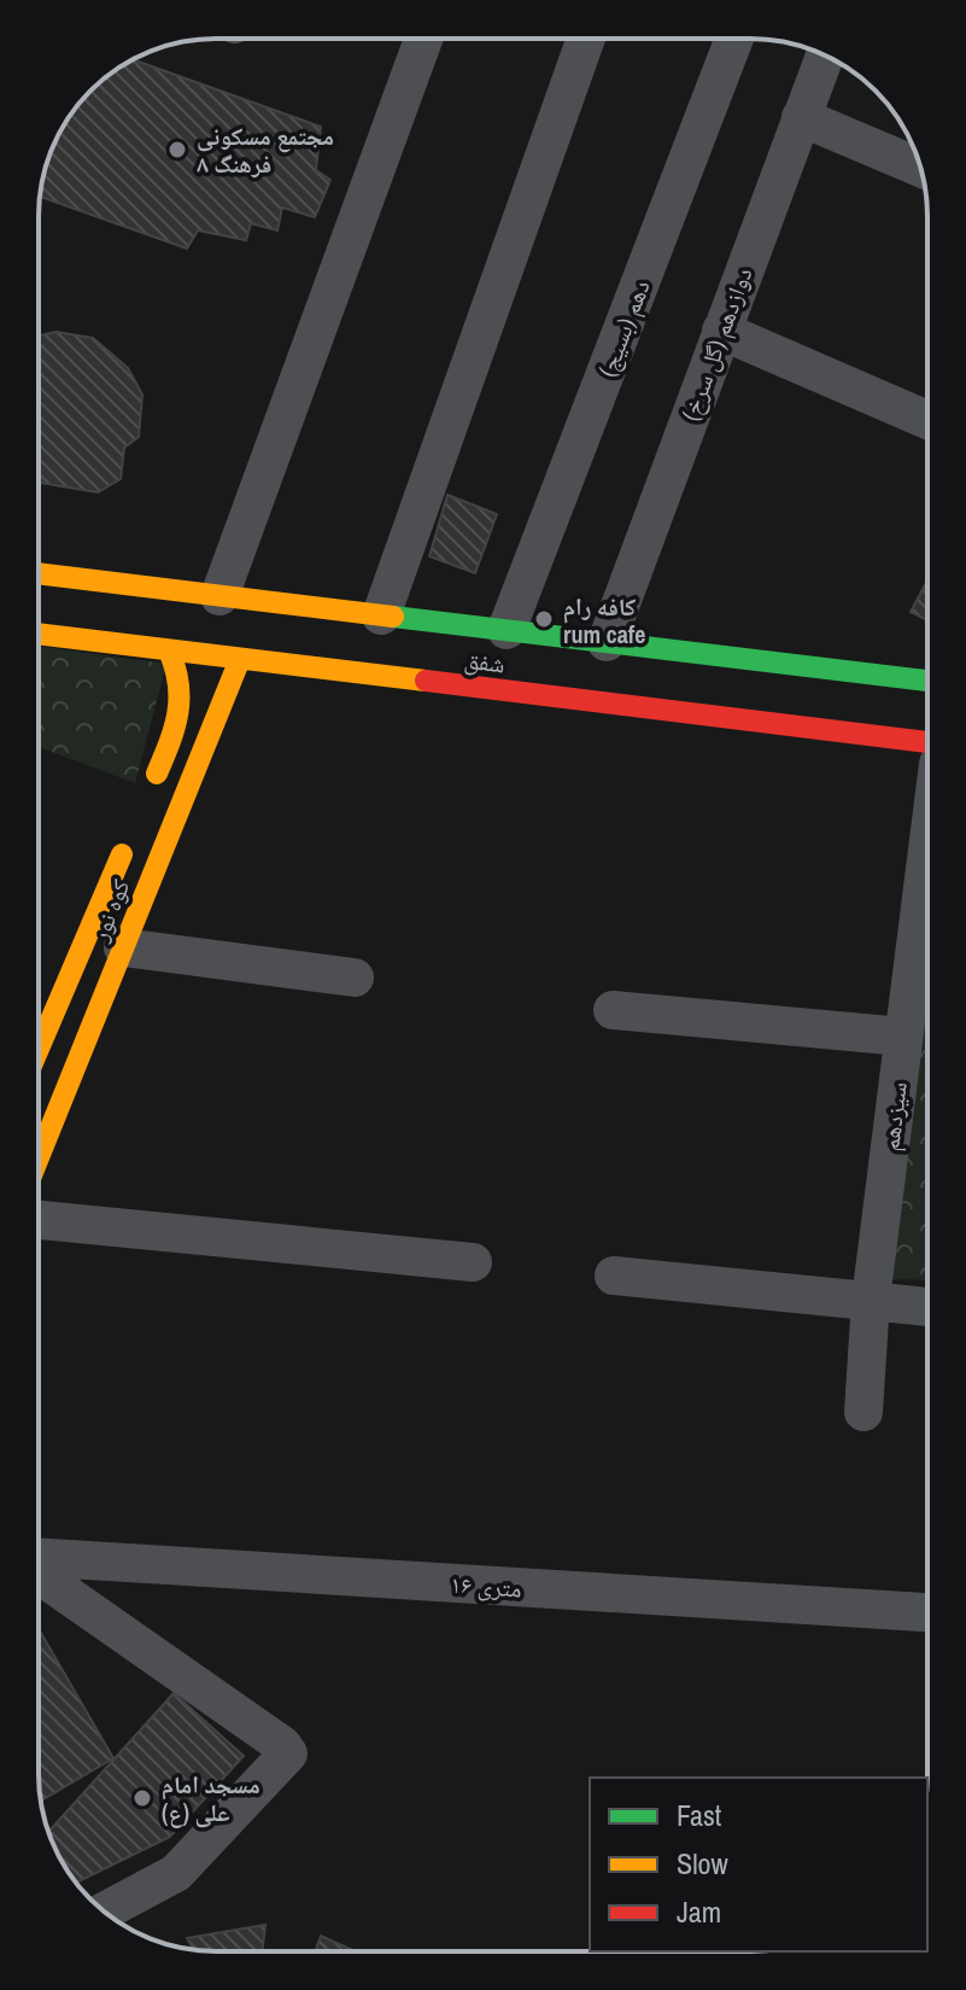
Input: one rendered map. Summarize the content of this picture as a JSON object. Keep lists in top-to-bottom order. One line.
{"streets":{"main road":["شفق","کوه نور"],"street":["دهم (بسیج)","دوازدهم (گل سرخ)","سیزدهم","۱۶ متری"]},"crossings":[["دهم (بسیج)","شفق"],["دوازدهم (گل سرخ)","شفق"],["شفق","کوه نور"]],"places":["مجتمع مسکونی فرهنگ ۸","کافه رام rum cafe","مسجد امام علی (ع)"],"legend":["Fast","Slow","Jam"]}
